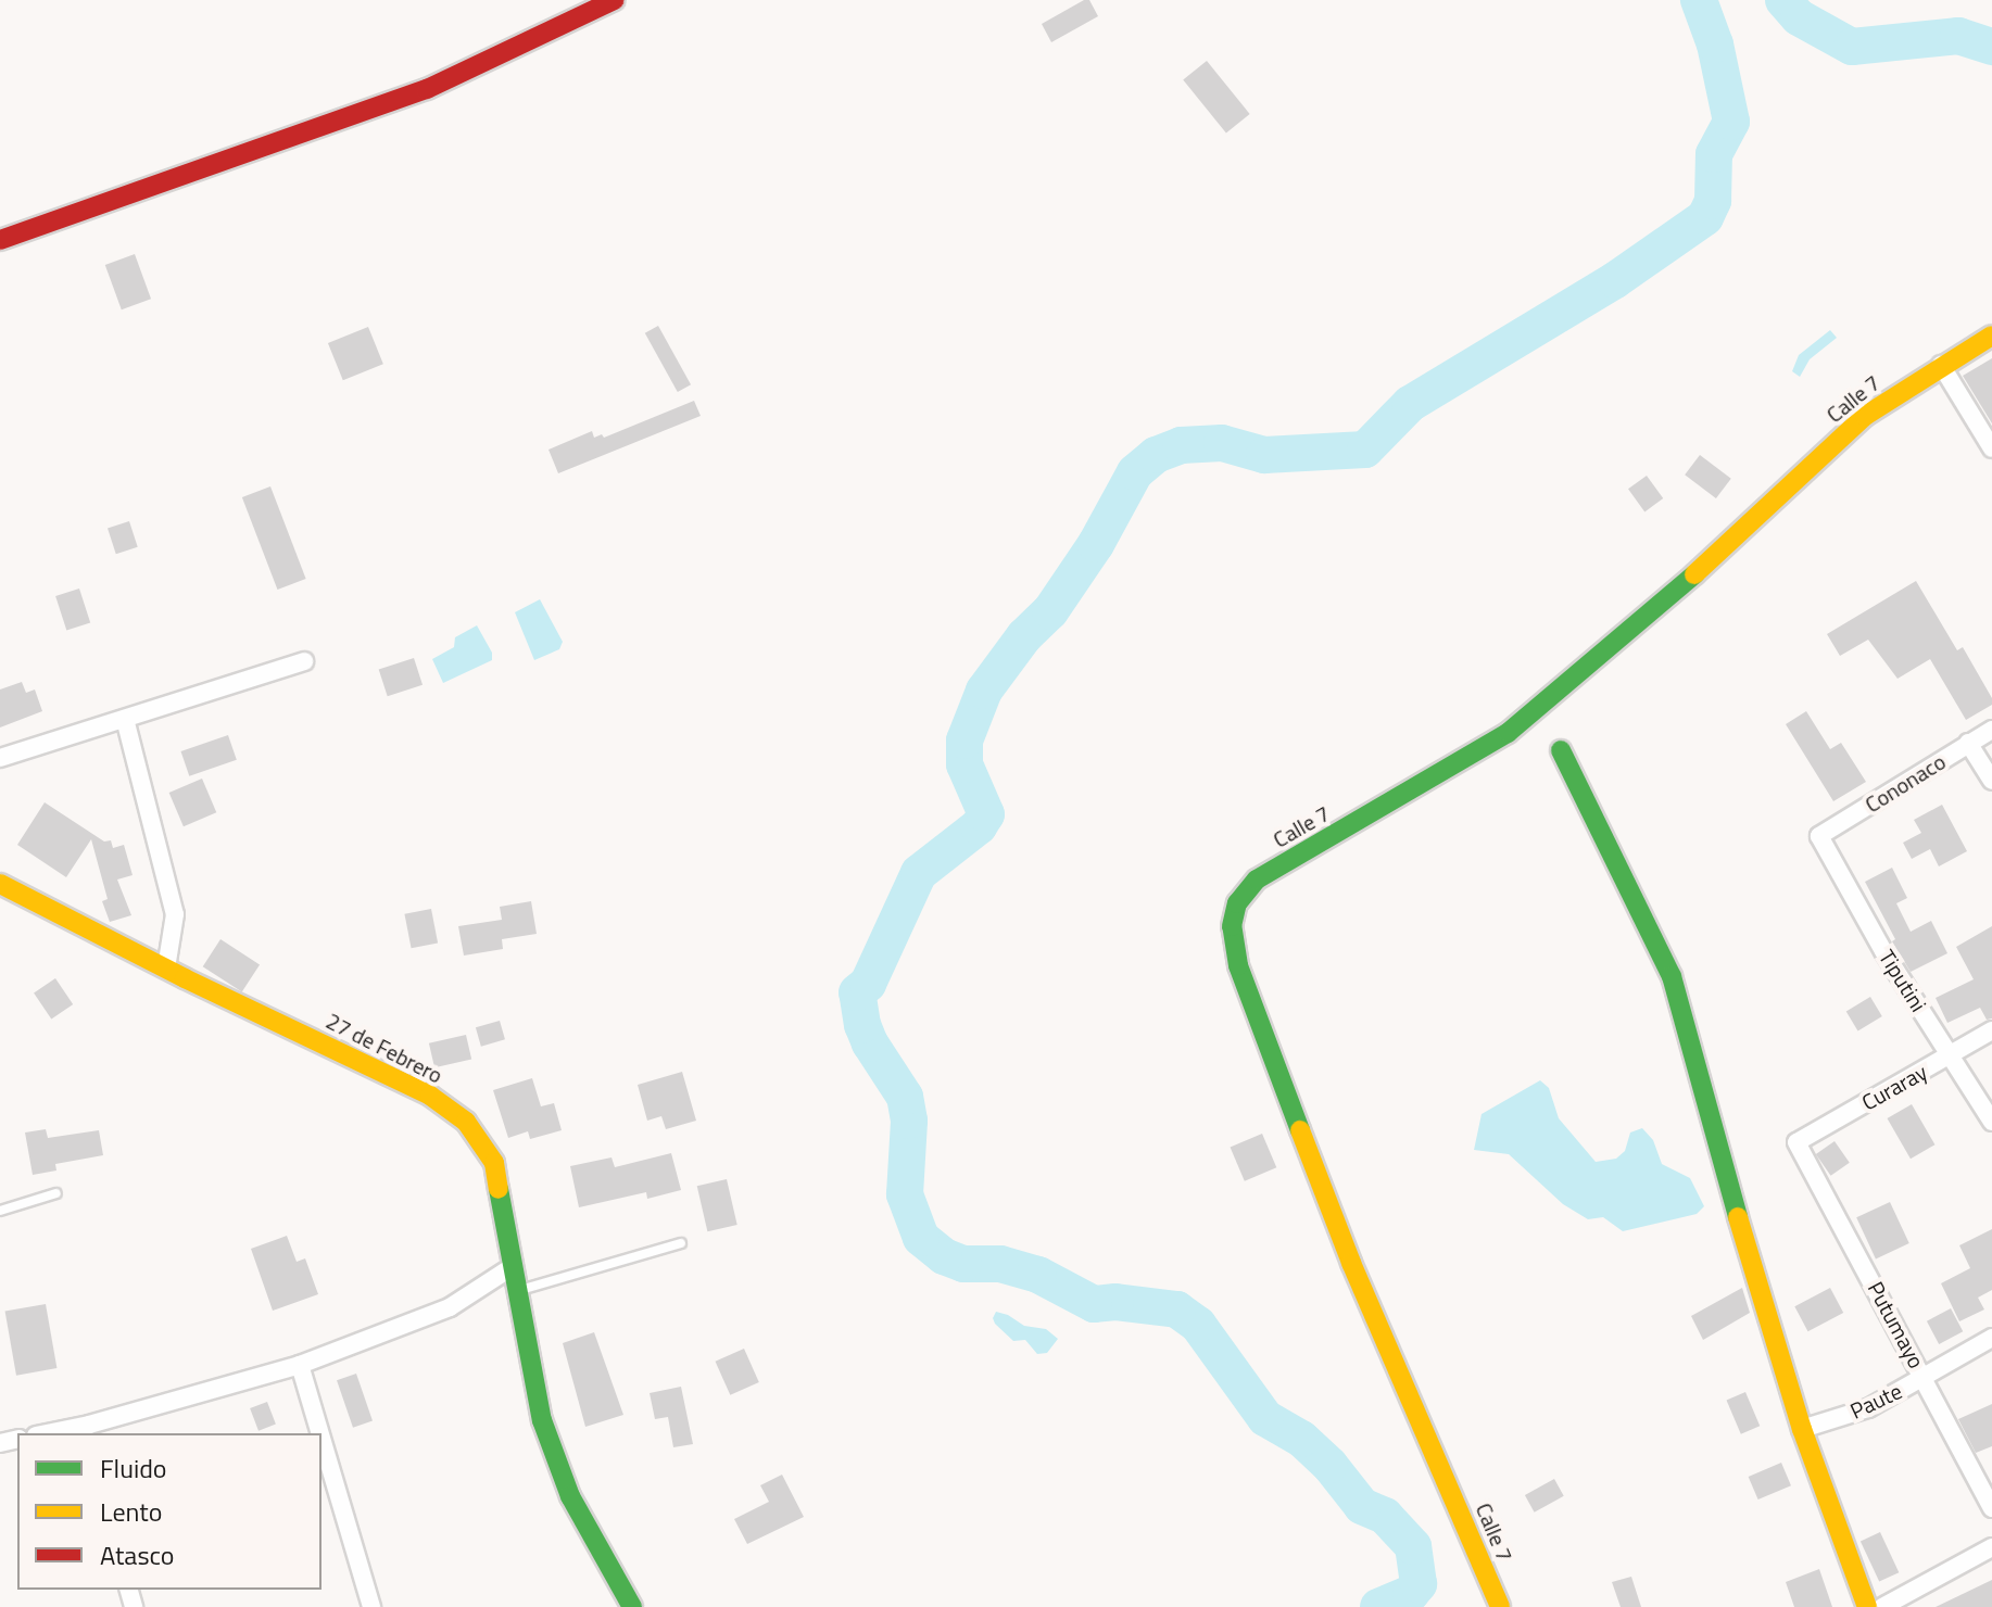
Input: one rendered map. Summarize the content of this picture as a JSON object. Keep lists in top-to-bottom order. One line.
{"streets":{"street":["Calle 7","Cononaco","Tiputini","27 de Febrero","Curaray","Putumayo","Paute"]},"crossings":[["Cononaco","Tiputini"],["Tiputini","Curaray"],["Curaray","Putumayo"],["Putumayo","Paute"]],"legend":["Fluido","Lento","Atasco"]}
